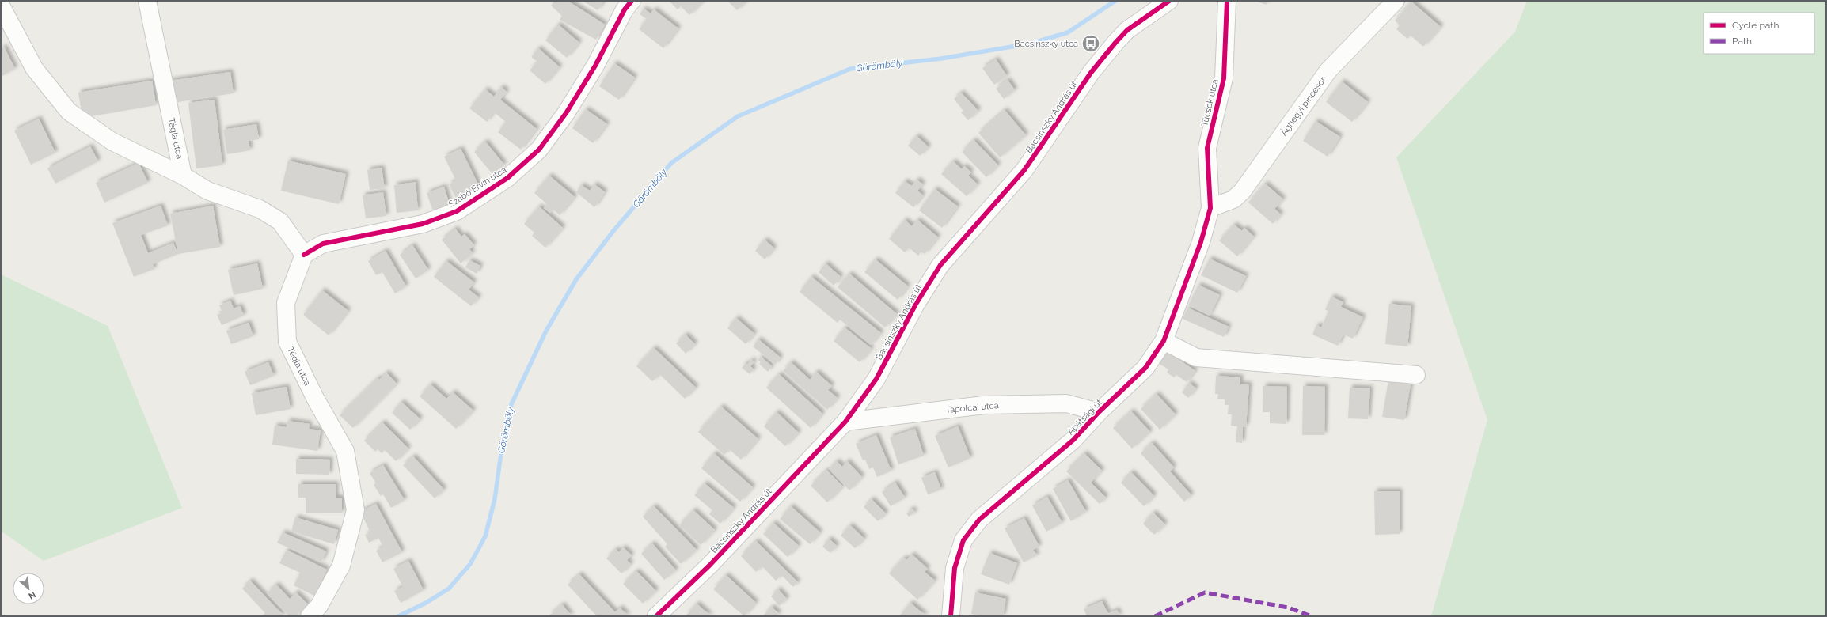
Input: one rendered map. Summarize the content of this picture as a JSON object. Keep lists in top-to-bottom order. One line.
{"streets":{"street":["Tücsök utca","Ághegyi pincesor","Bacsinszky András út","Tégla utca","Szabó Ervin utca","Tapolcai utca","Apátsági út"]},"crossings":[["Tücsök utca","Ághegyi pincesor"],["Tücsök utca","Apátsági út"],["Ághegyi pincesor","Apátsági út"],["Bacsinszky András út","Tapolcai utca"],["Tégla utca","Szabó Ervin utca"],["Tapolcai utca","Apátsági út"]],"water":["Görömböly"],"places":{"bus stop":["Bacsinszky utca"]},"legend":["Cycle path","Path"],"north":"bottom right"}
